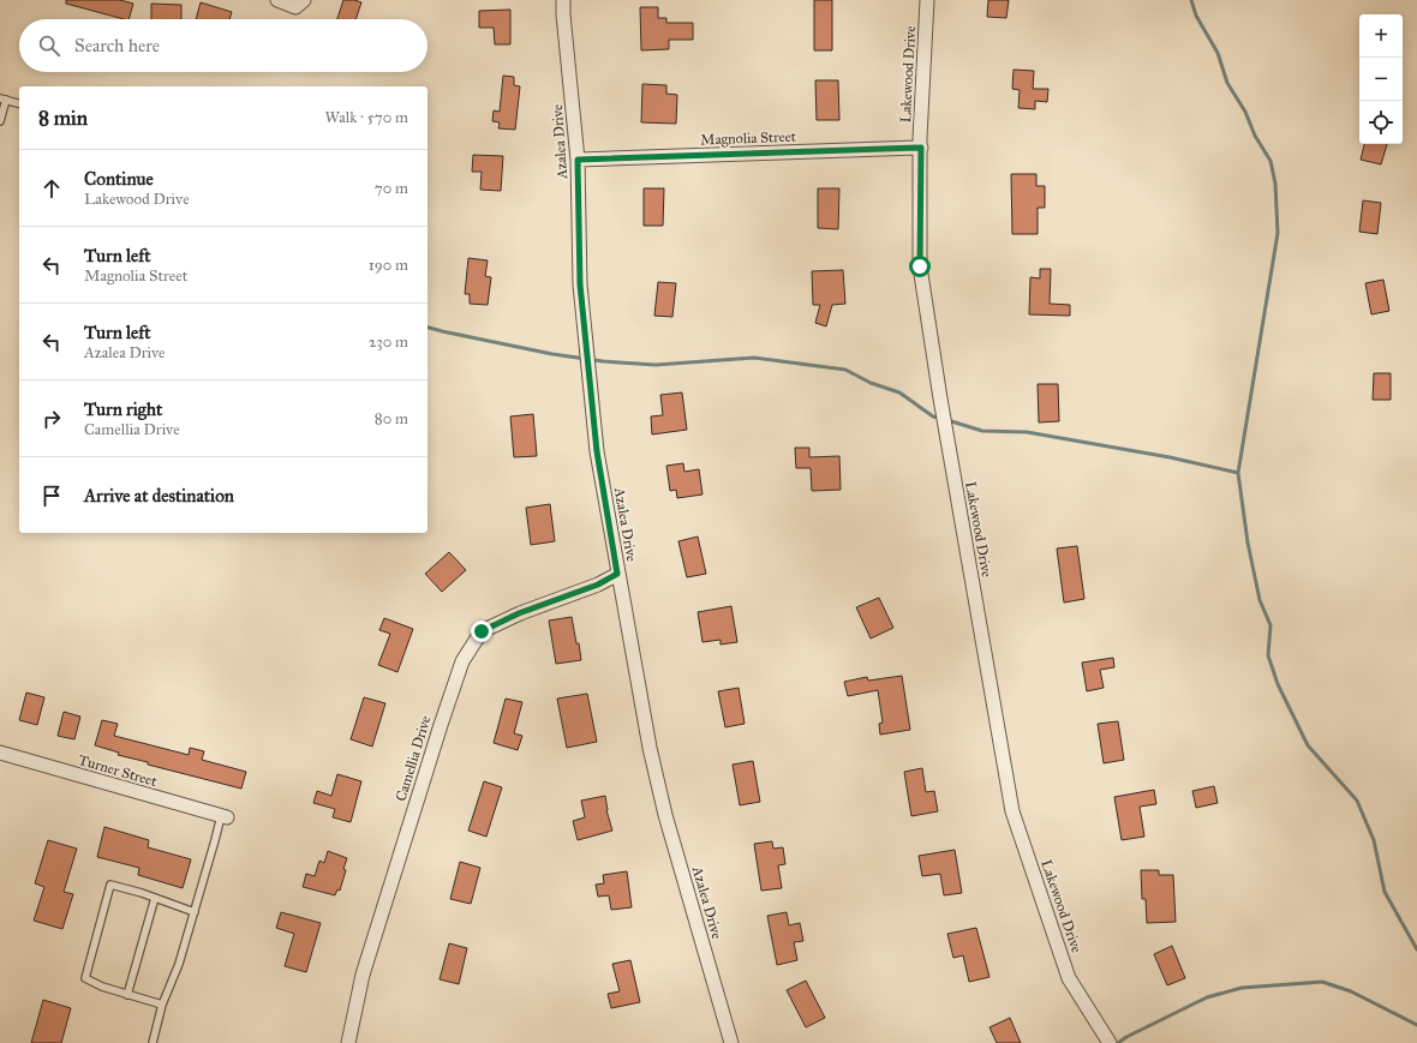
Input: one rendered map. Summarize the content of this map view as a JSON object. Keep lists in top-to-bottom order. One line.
{"streets":{"street":["Lakewood Drive","Magnolia Street","Azalea Drive","Camellia Drive","Turner Street"]},"crossings":[["Lakewood Drive","Magnolia Street"],["Magnolia Street","Azalea Drive"],["Azalea Drive","Camellia Drive"]],"page":{"map_buttons":["+","−"],"search":"Search here","heading":["8 min","Walk · 570 m"],"list":[["Continue","Lakewood Drive","70 m"],["Turn left","Magnolia Street","190 m"],["Turn left","Azalea Drive","230 m"],["Turn right","Camellia Drive","80 m"],"Arrive at destination"]}}
